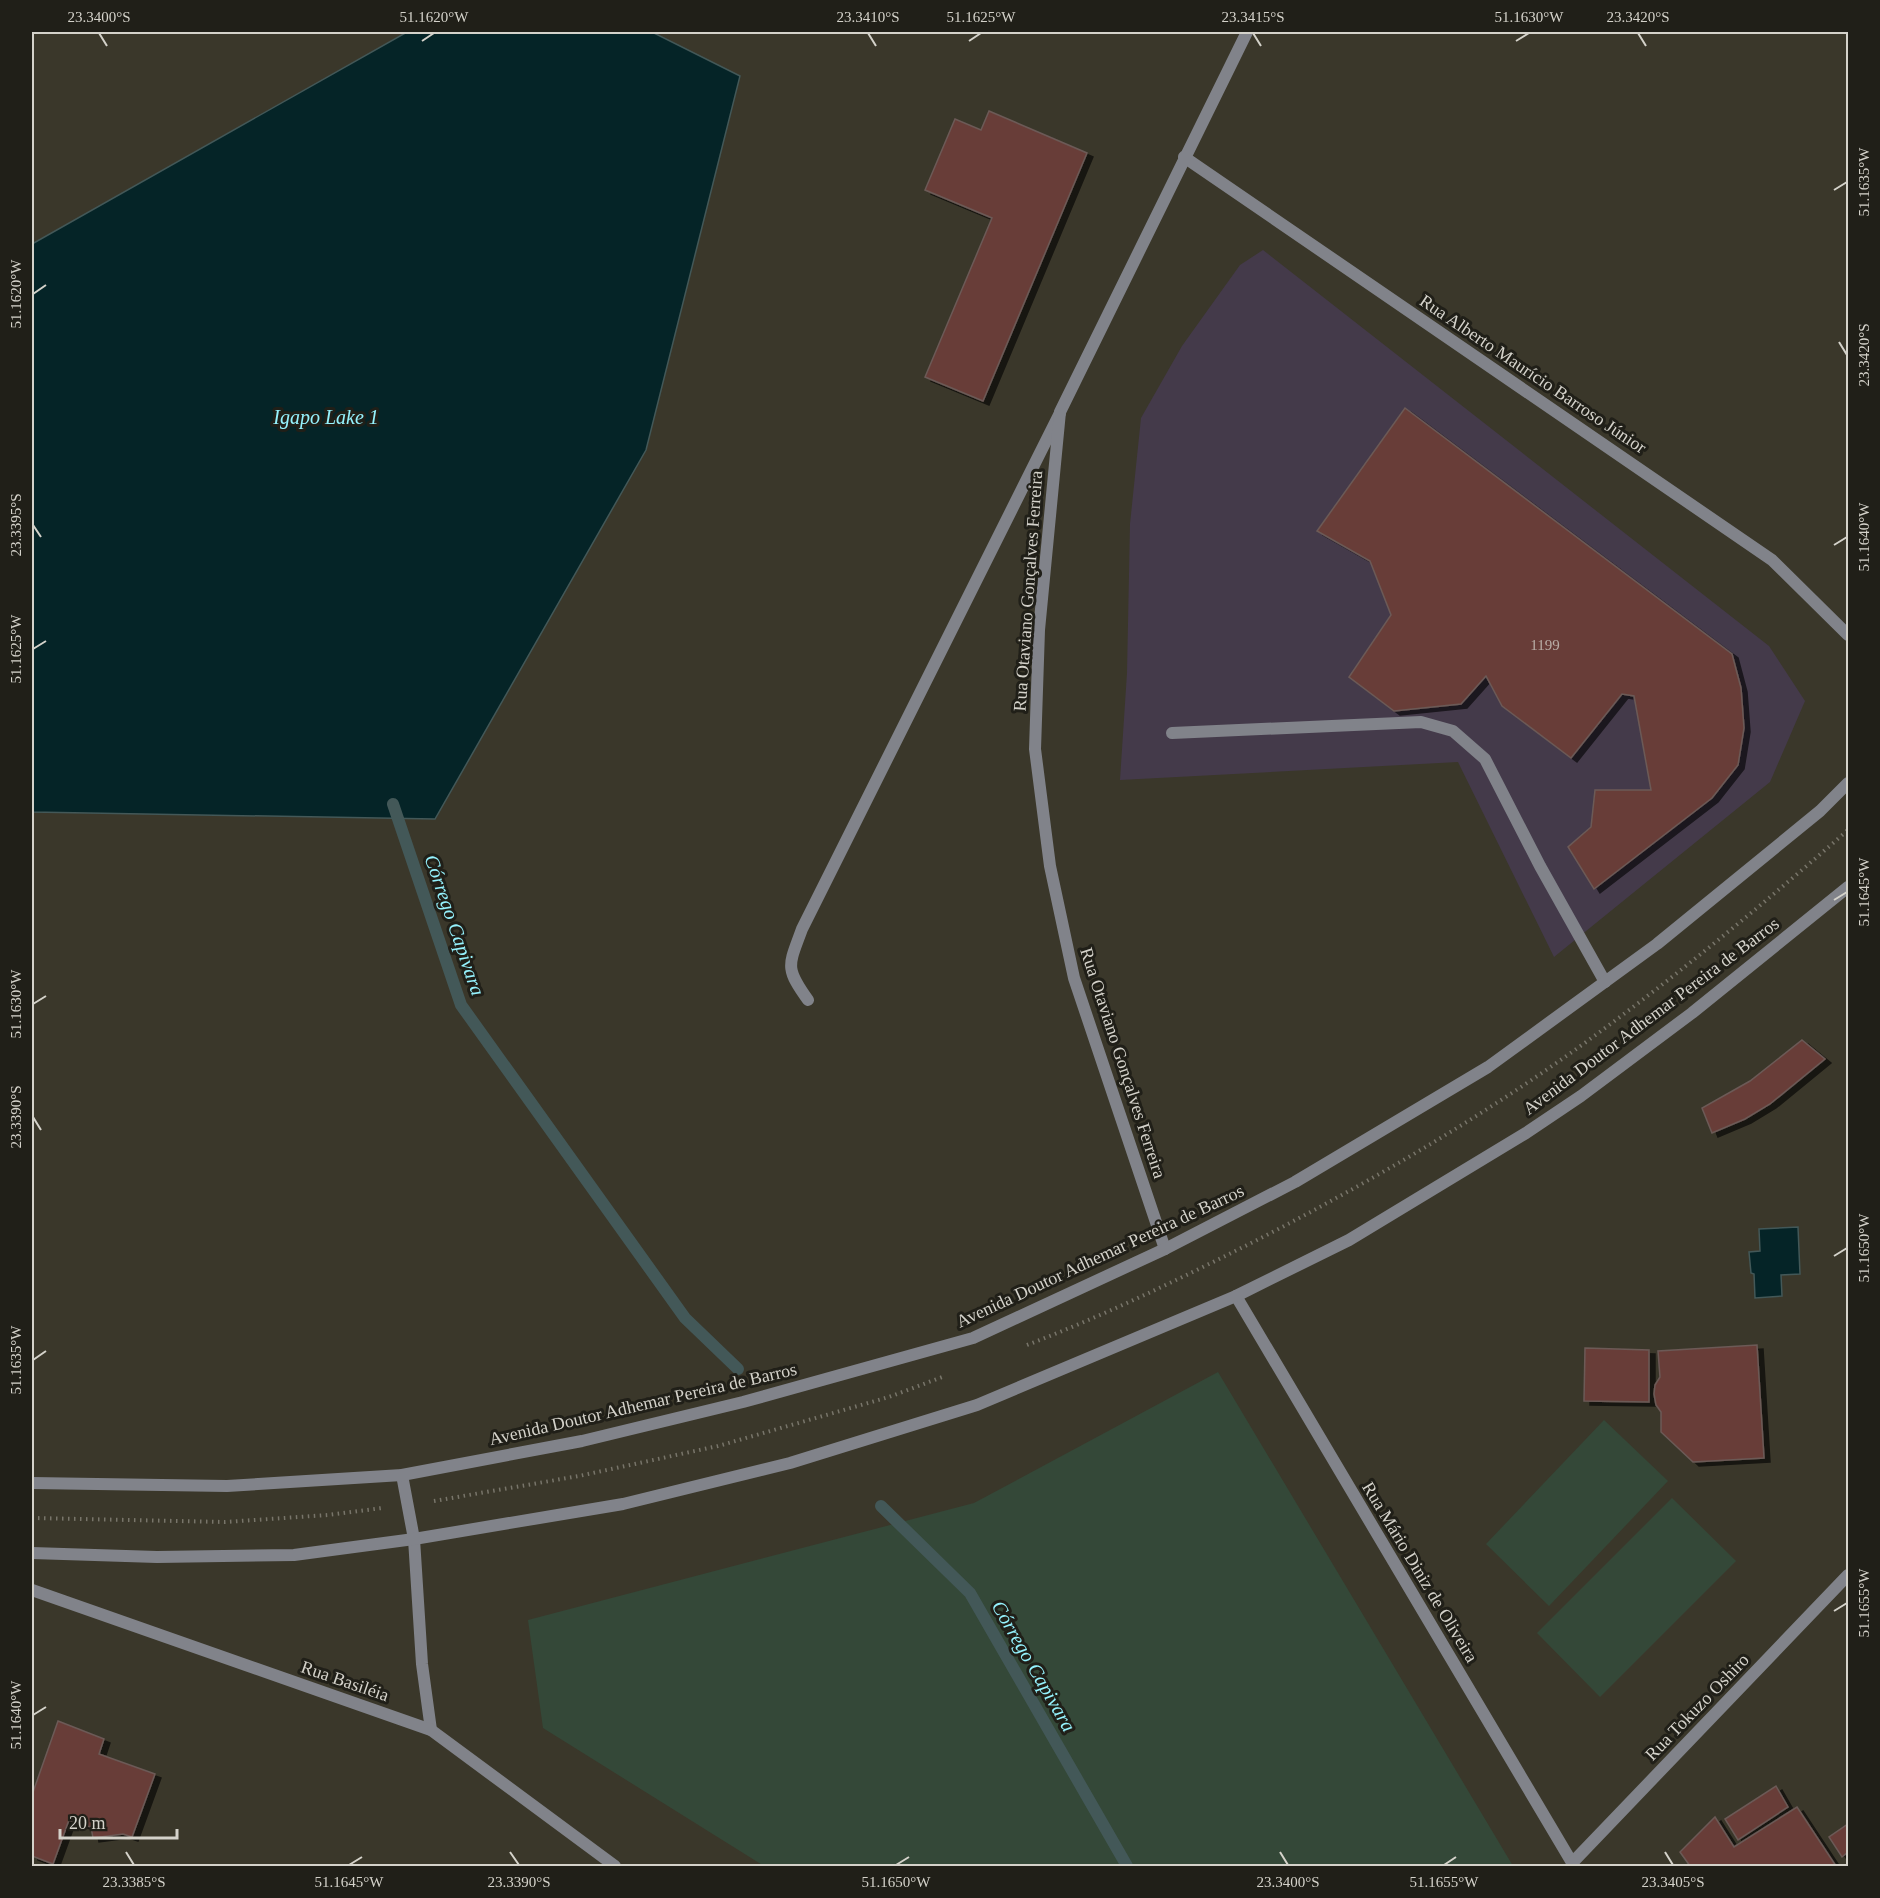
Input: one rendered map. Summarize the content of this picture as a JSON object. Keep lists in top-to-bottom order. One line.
{"streets":{"street":["Rua Alberto Maurício Barroso Júnior","Rua Otaviano Gonçalves Ferreira","Avenida Doutor Adhemar Pereira de Barros","Rua Mário Diniz de Oliveira","Rua Basiléia","Rua Tokuzo Oshiro"]},"crossings":[["Rua Alberto Maurício Barroso Júnior","Rua Otaviano Gonçalves Ferreira"],["Rua Otaviano Gonçalves Ferreira","Avenida Doutor Adhemar Pereira de Barros"],["Avenida Doutor Adhemar Pereira de Barros","Rua Mário Diniz de Oliveira"],["Rua Mário Diniz de Oliveira","Rua Tokuzo Oshiro"]],"water":["Igapo Lake 1","Córrego Capivara"],"house_numbers":["1199"],"scale_bar":"20 m","coordinates":["23.3400°S","51.1620°W","23.3410°S","51.1625°W","23.3415°S","51.1630°W","23.3420°S","51.1635°W","23.3395°S","51.1640°W","51.1645°W","23.3390°S","51.1650°W","51.1655°W","23.3385°S","23.3405°S"]}
